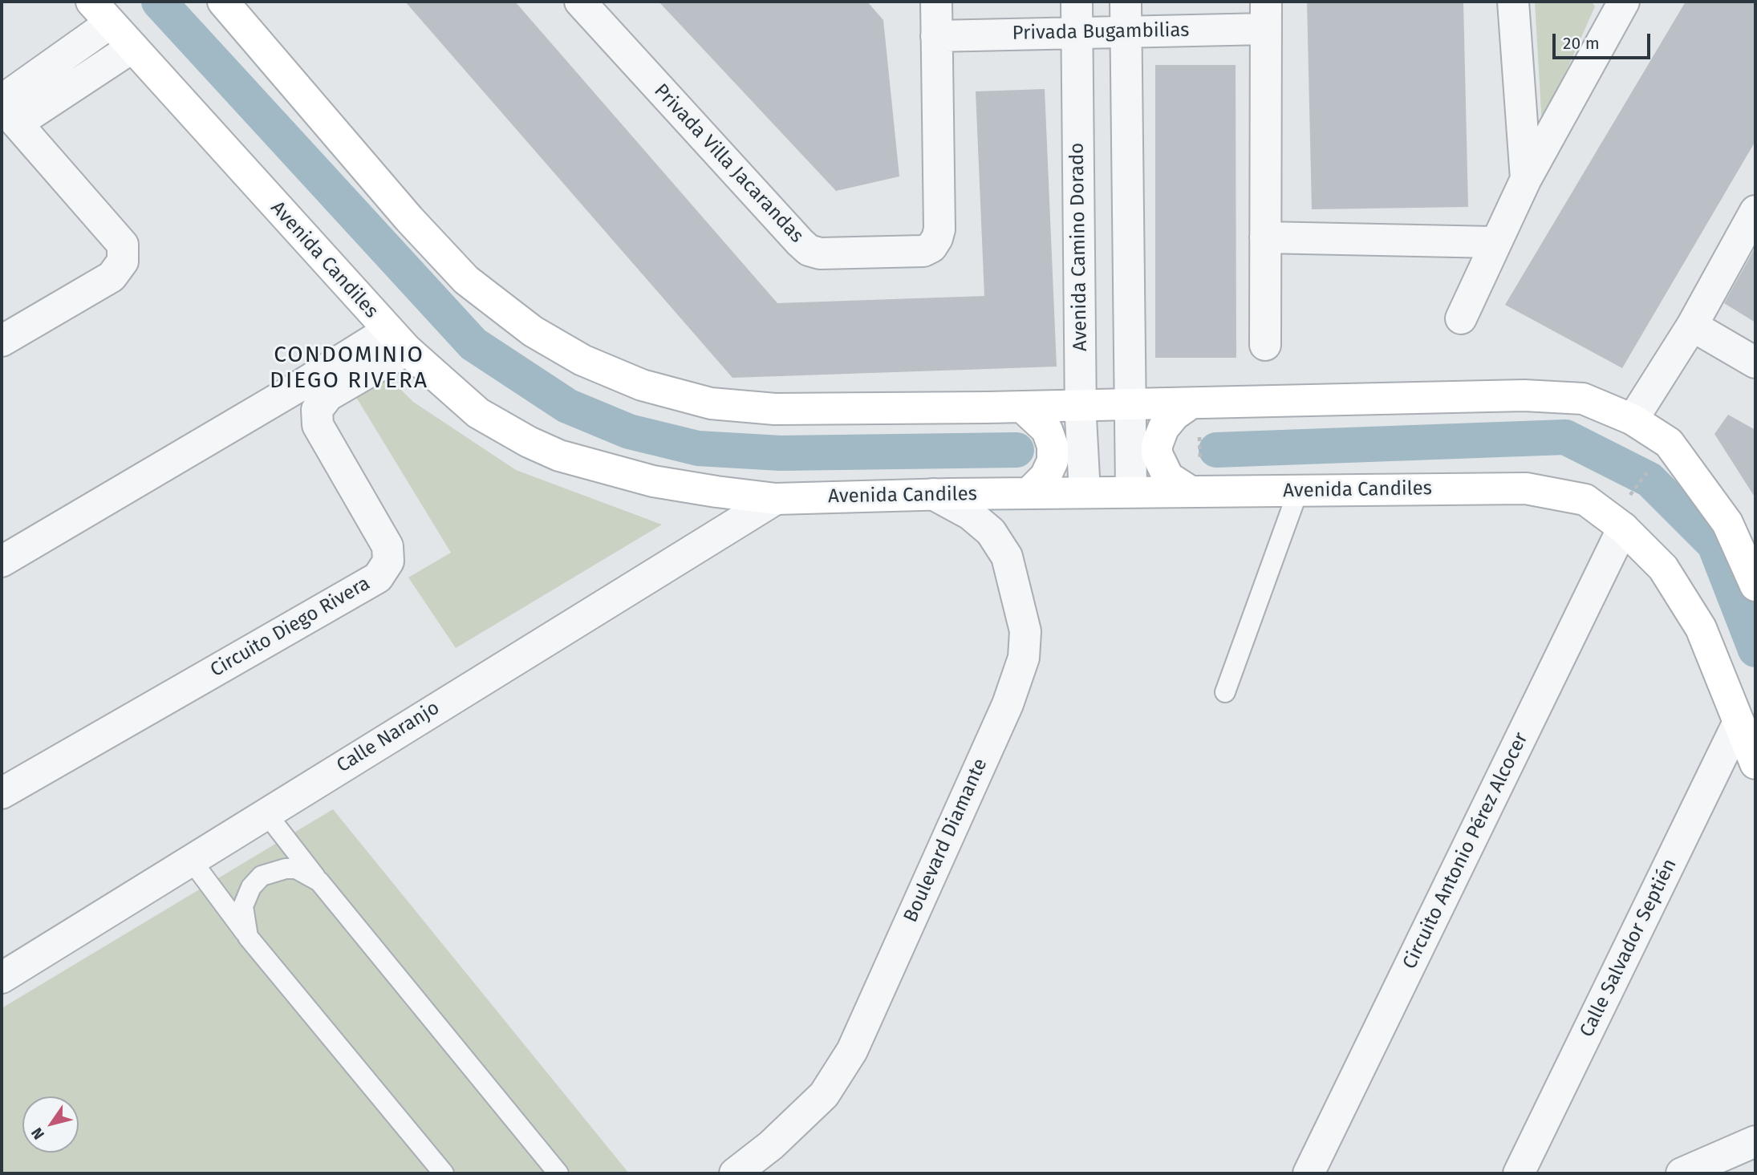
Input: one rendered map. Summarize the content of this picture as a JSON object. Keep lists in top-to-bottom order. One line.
{"streets":{"main road":["Avenida Candiles"],"street":["Privada Bugambilias","Privada Villa Jacarandas","Avenida Camino Dorado","Circuito Diego Rivera","Calle Naranjo","Boulevard Diamante","Circuito Antonio Pérez Alcocer","Calle Salvador Septién"]},"crossings":[["Privada Bugambilias","Privada Villa Jacarandas"],["Privada Bugambilias","Avenida Camino Dorado"],["Avenida Camino Dorado","Avenida Candiles"],["Avenida Candiles","Circuito Diego Rivera"],["Avenida Candiles","Calle Naranjo"],["Avenida Candiles","Boulevard Diamante"],["Avenida Candiles","Circuito Antonio Pérez Alcocer"],["Avenida Candiles","Calle Salvador Septién"]],"districts":["CONDOMINIO DIEGO RIVERA"],"scale_bar":"20 m","north":"bottom left"}
